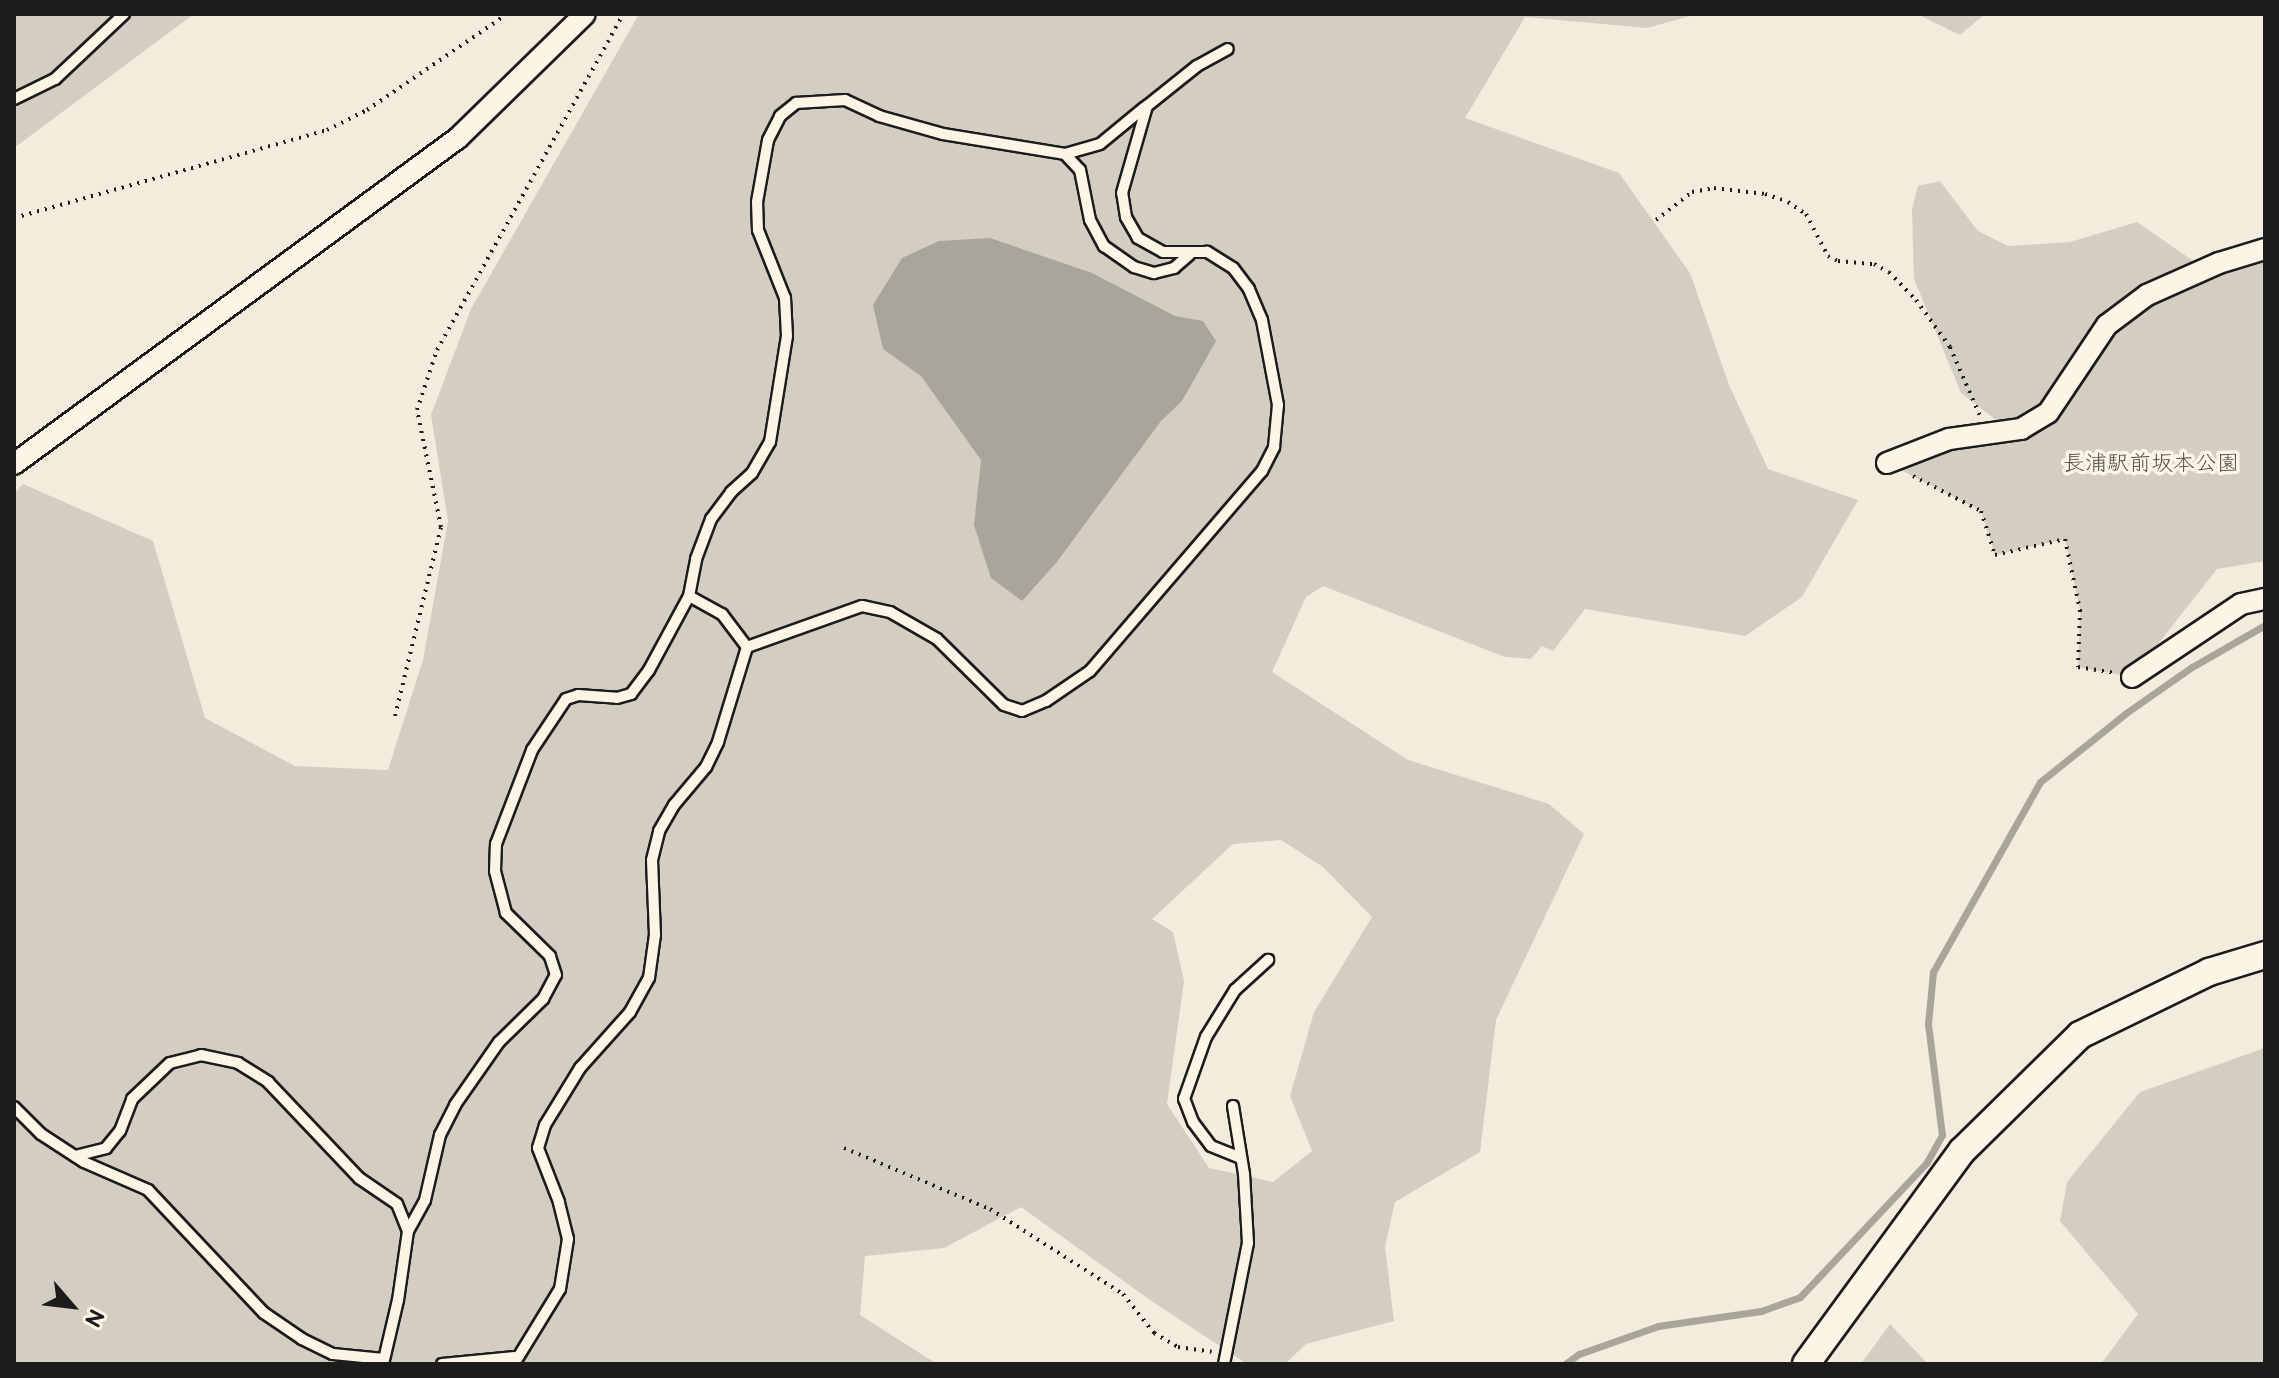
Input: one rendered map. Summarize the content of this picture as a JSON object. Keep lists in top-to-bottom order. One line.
{"parks":["長浦駅前坂本公園"],"north":"bottom right"}
